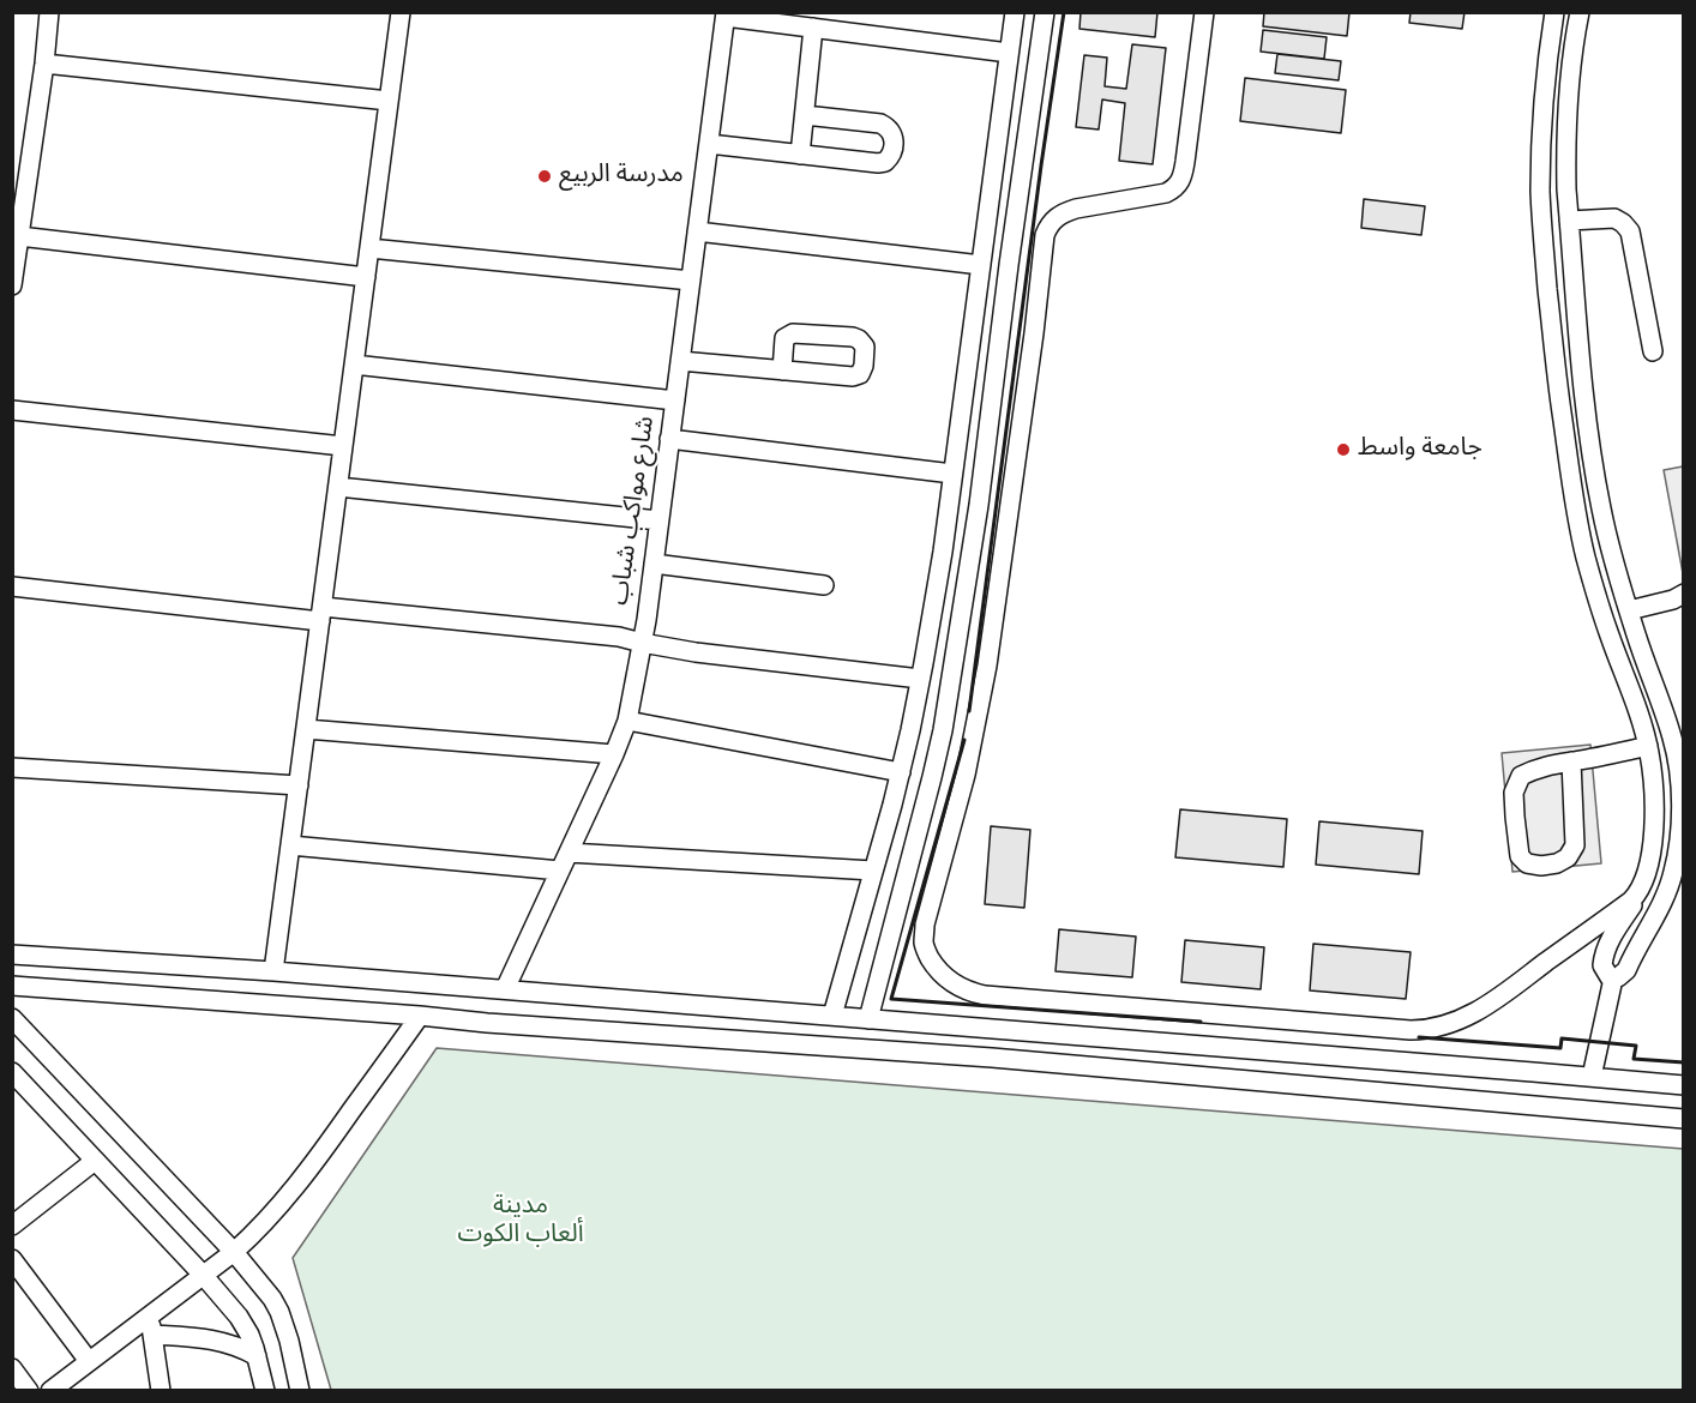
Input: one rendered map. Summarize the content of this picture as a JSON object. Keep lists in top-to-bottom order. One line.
{"streets":{"street":["شارع مواكب شباب"]},"parks":["مدينة ألعاب الكوت"],"places":["مدرسة الربيع","جامعة واسط"]}
